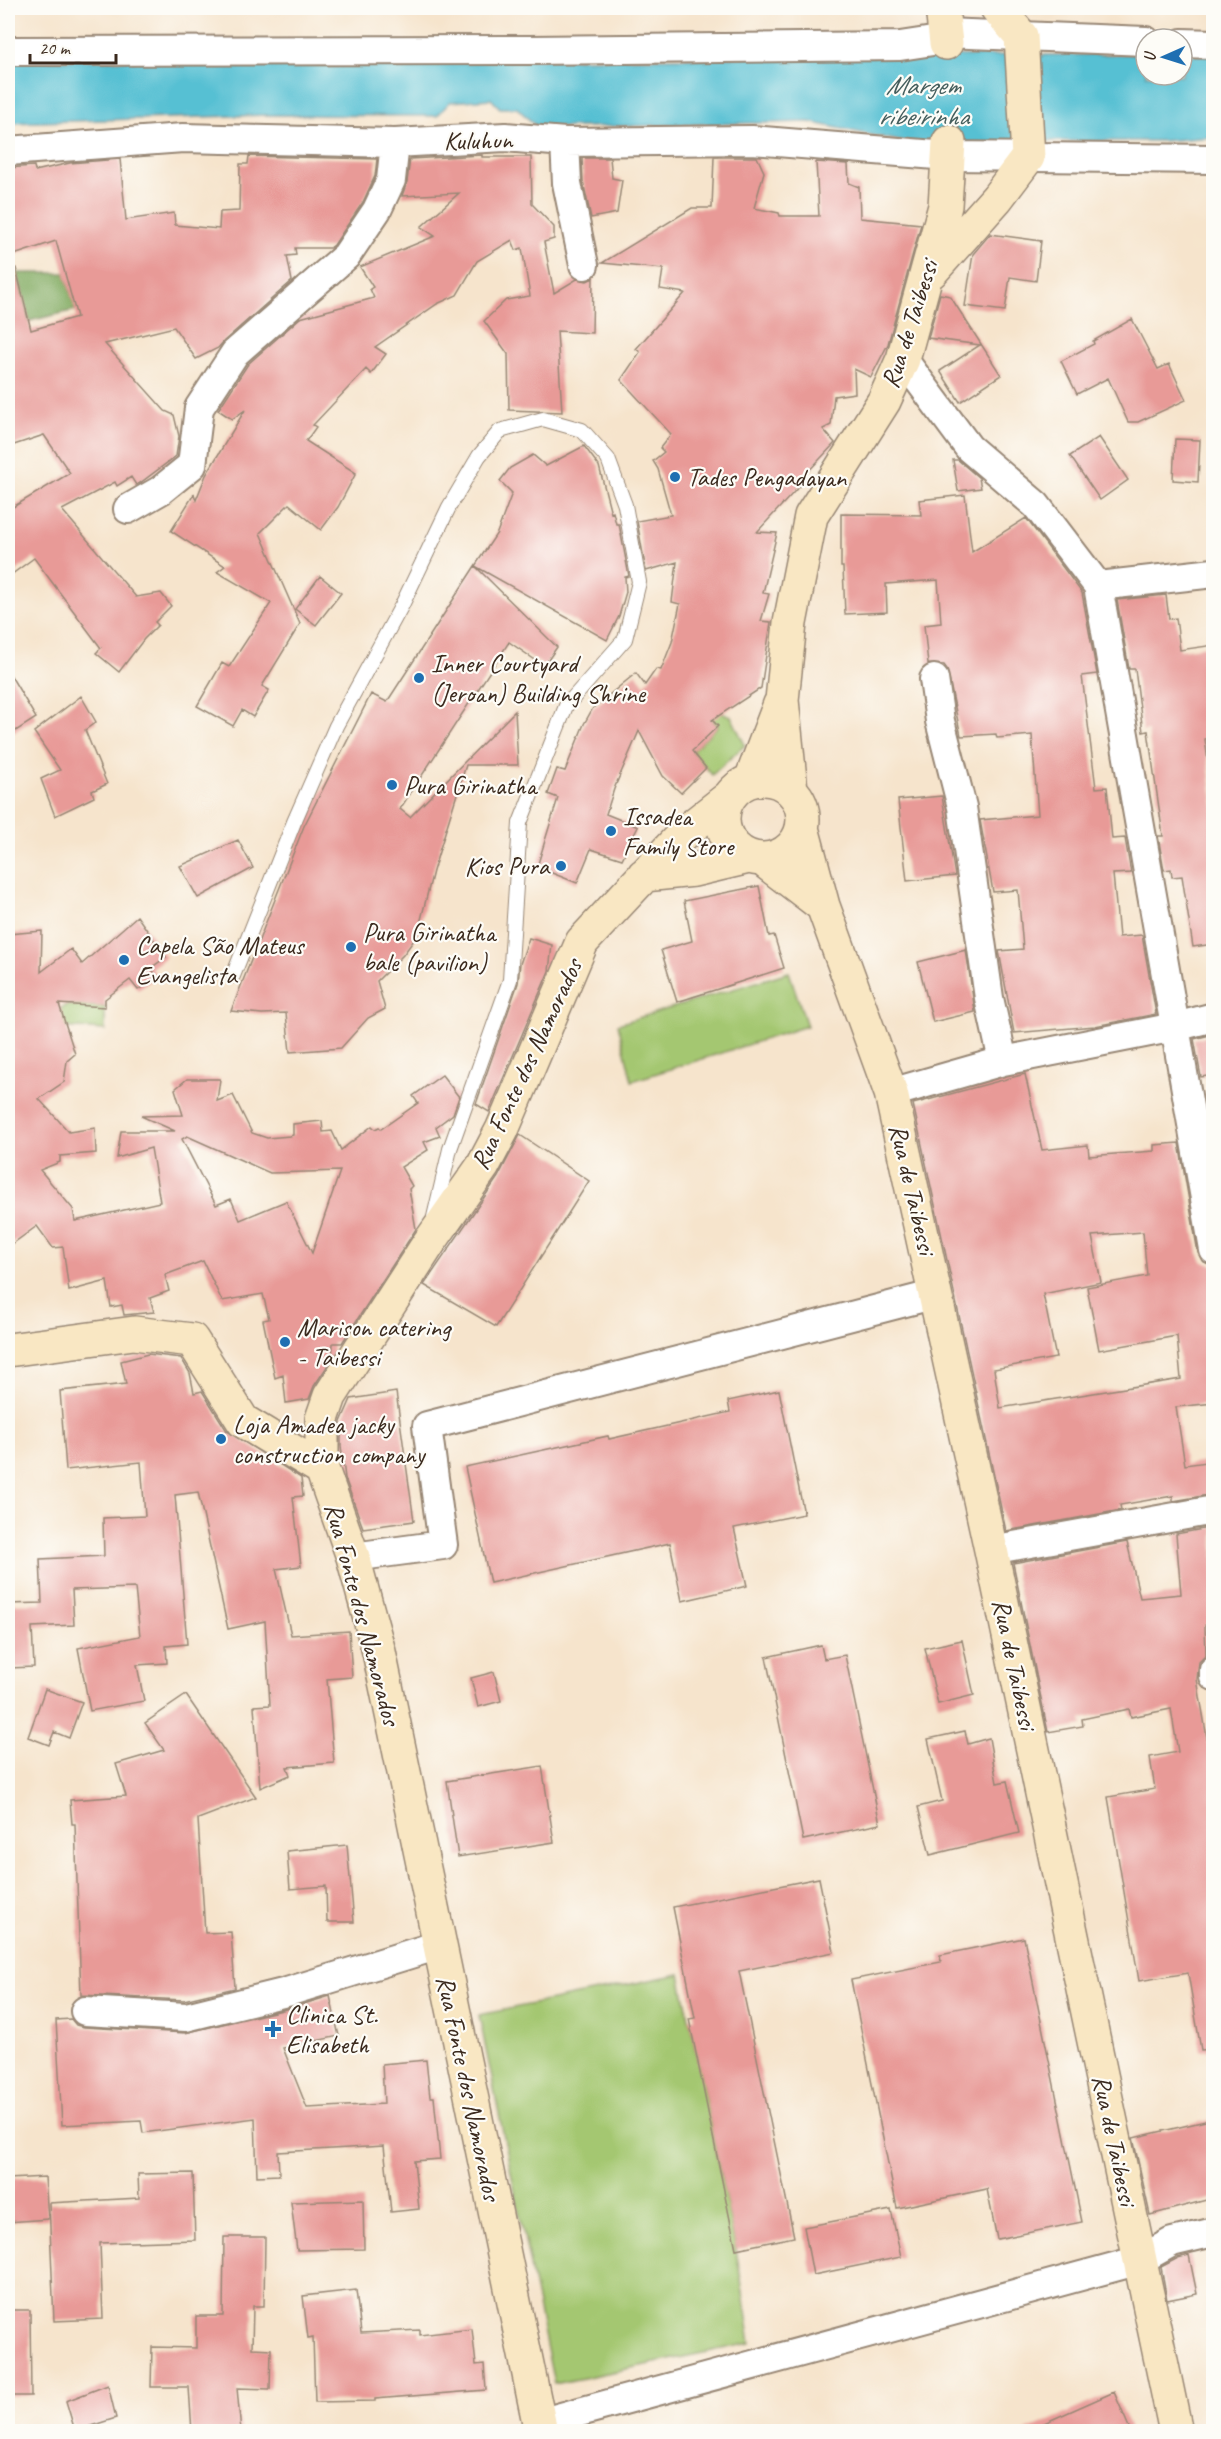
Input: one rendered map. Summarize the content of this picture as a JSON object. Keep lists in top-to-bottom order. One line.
{"streets":{"street":["Kuluhun","Rua de Taibessi","Rua Fonte dos Namorados"]},"crossings":[["Kuluhun","Rua de Taibessi"],["Rua de Taibessi","Rua Fonte dos Namorados"]],"water":["Margem ribeirinha"],"places":{"other":["Tades Pengadayan","Inner Courtyard (Jeroan) Building Shrine","Pura Girinatha","Issadea Family Store","Kios Pura","Pura Girinatha bale (pavilion)","Capela São Mateus Evangelista","Marison catering - Taibessi","Loja Amadea jacky construction company"],"health":["Clinica St. Elisabeth"]},"scale_bar":"20 m","north":"left"}
